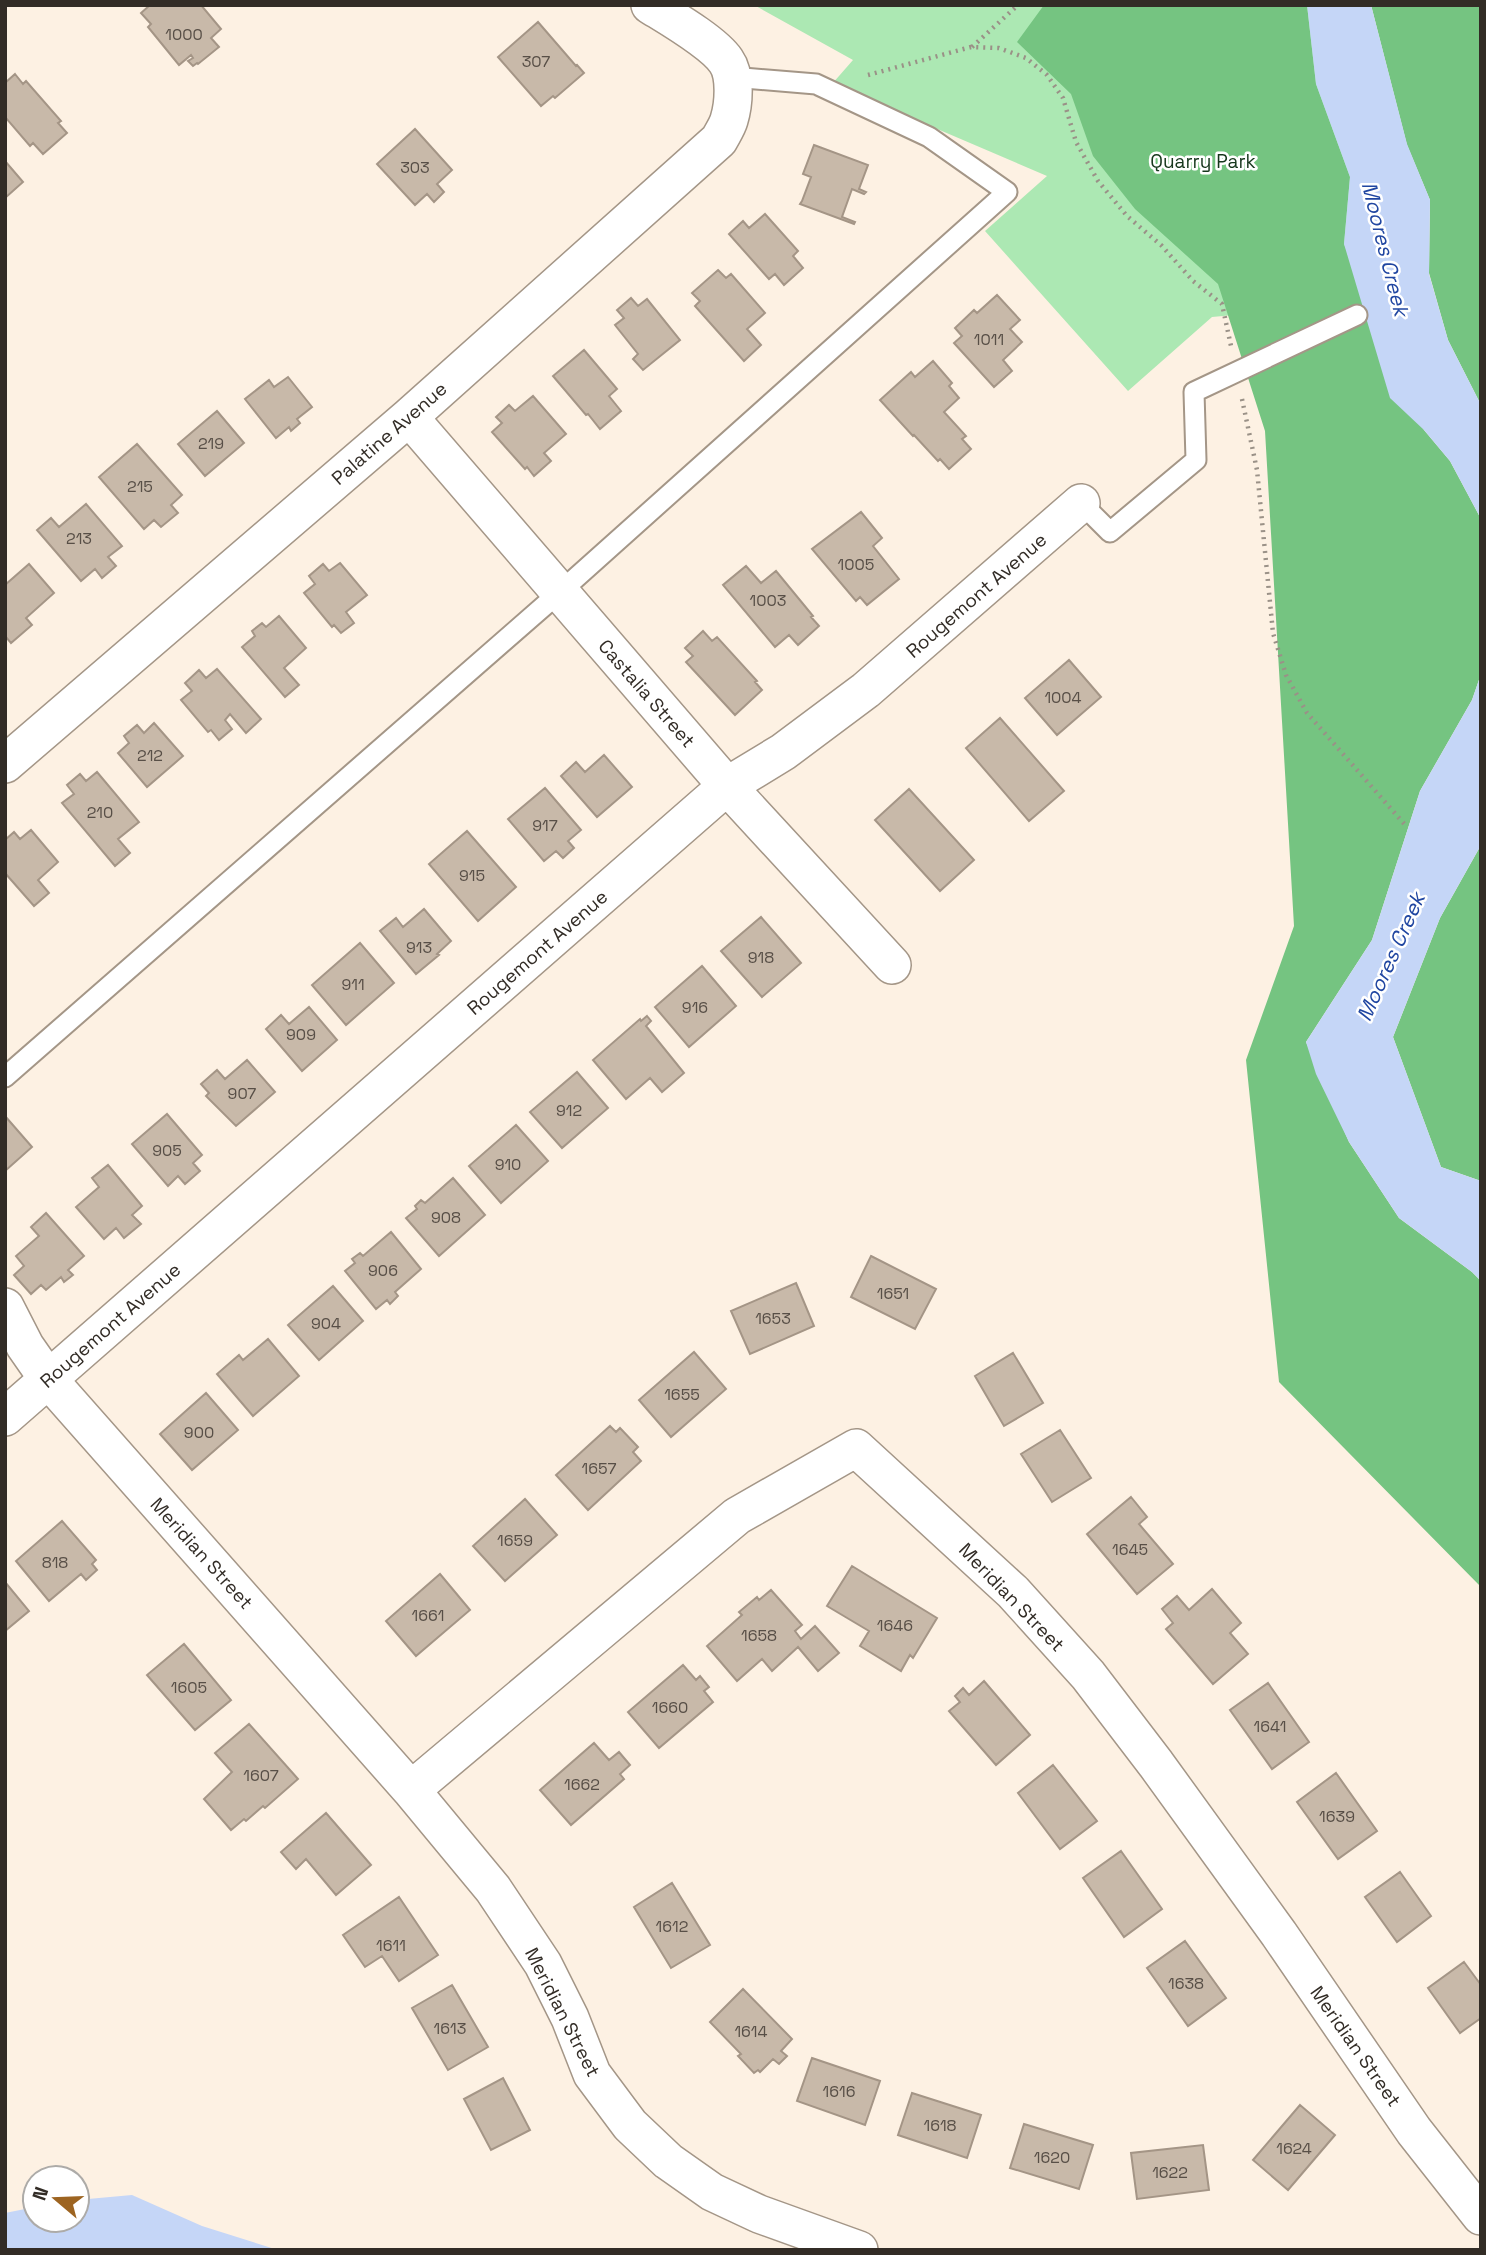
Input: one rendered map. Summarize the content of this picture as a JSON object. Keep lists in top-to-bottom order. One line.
{"streets":{"street":["Palatine Avenue","Rougemont Avenue","Castalia Street","Meridian Street"]},"crossings":[["Palatine Avenue","Castalia Street"],["Rougemont Avenue","Castalia Street"],["Rougemont Avenue","Meridian Street"]],"water":["Moores Creek"],"parks":["Quarry Park"],"house_numbers":["1000","307","303","1011","219","215","213","1005","1003","1004","212","210","917","915","913","918","911","916","909","907","912","905","910","908","906","1651","1653","904","1655","900","1657","1659","1645","818","1661","1646","1658","1605","1660","1641","1607","1662","1639","1612","1611","1638","1613","1614","1616","1618","1624","1620","1622"],"north":"left"}
